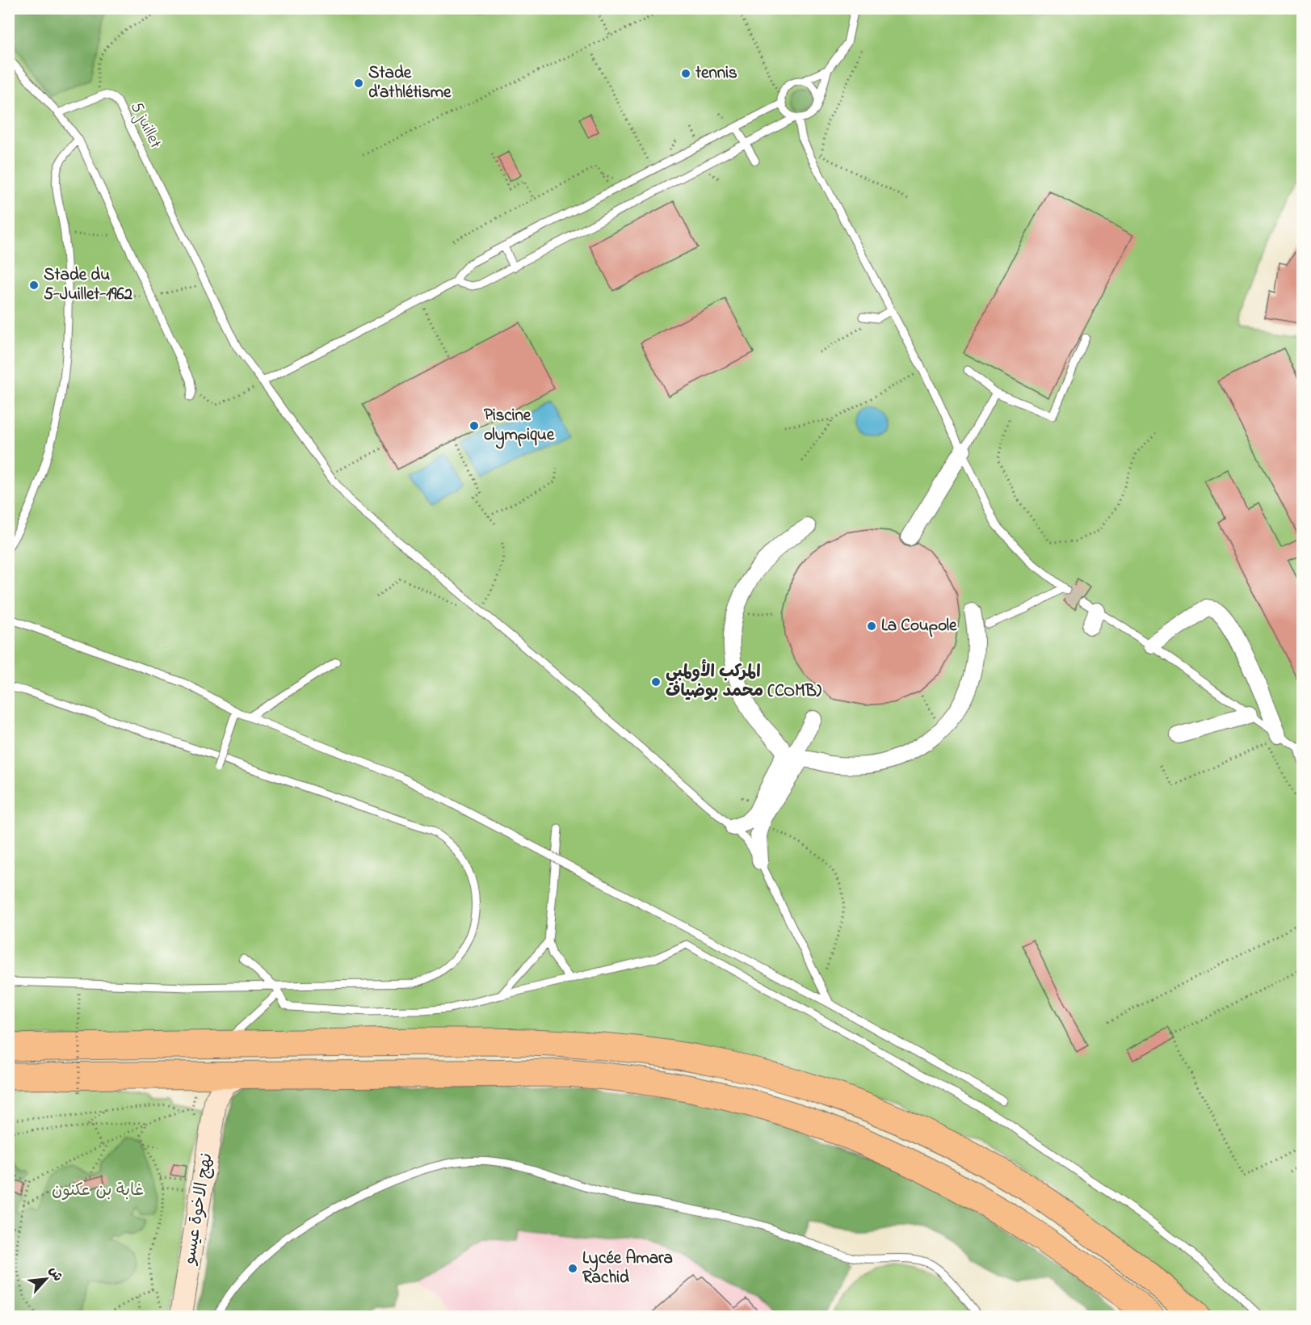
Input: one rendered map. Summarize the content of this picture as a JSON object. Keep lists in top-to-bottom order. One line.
{"streets":{"street":["نهج الاخوة عيسو"],"lane":["5 juillet"]},"parks":["غابة بن عكنون"],"places":["tennis","Stade d’athlétisme","Stade du 5-Juillet-1962","Piscine olympique","La Coupole","المركب الأولمبي محمد بوضياف (COMB)","Lycée Amara Rachid"],"north":"top right"}
